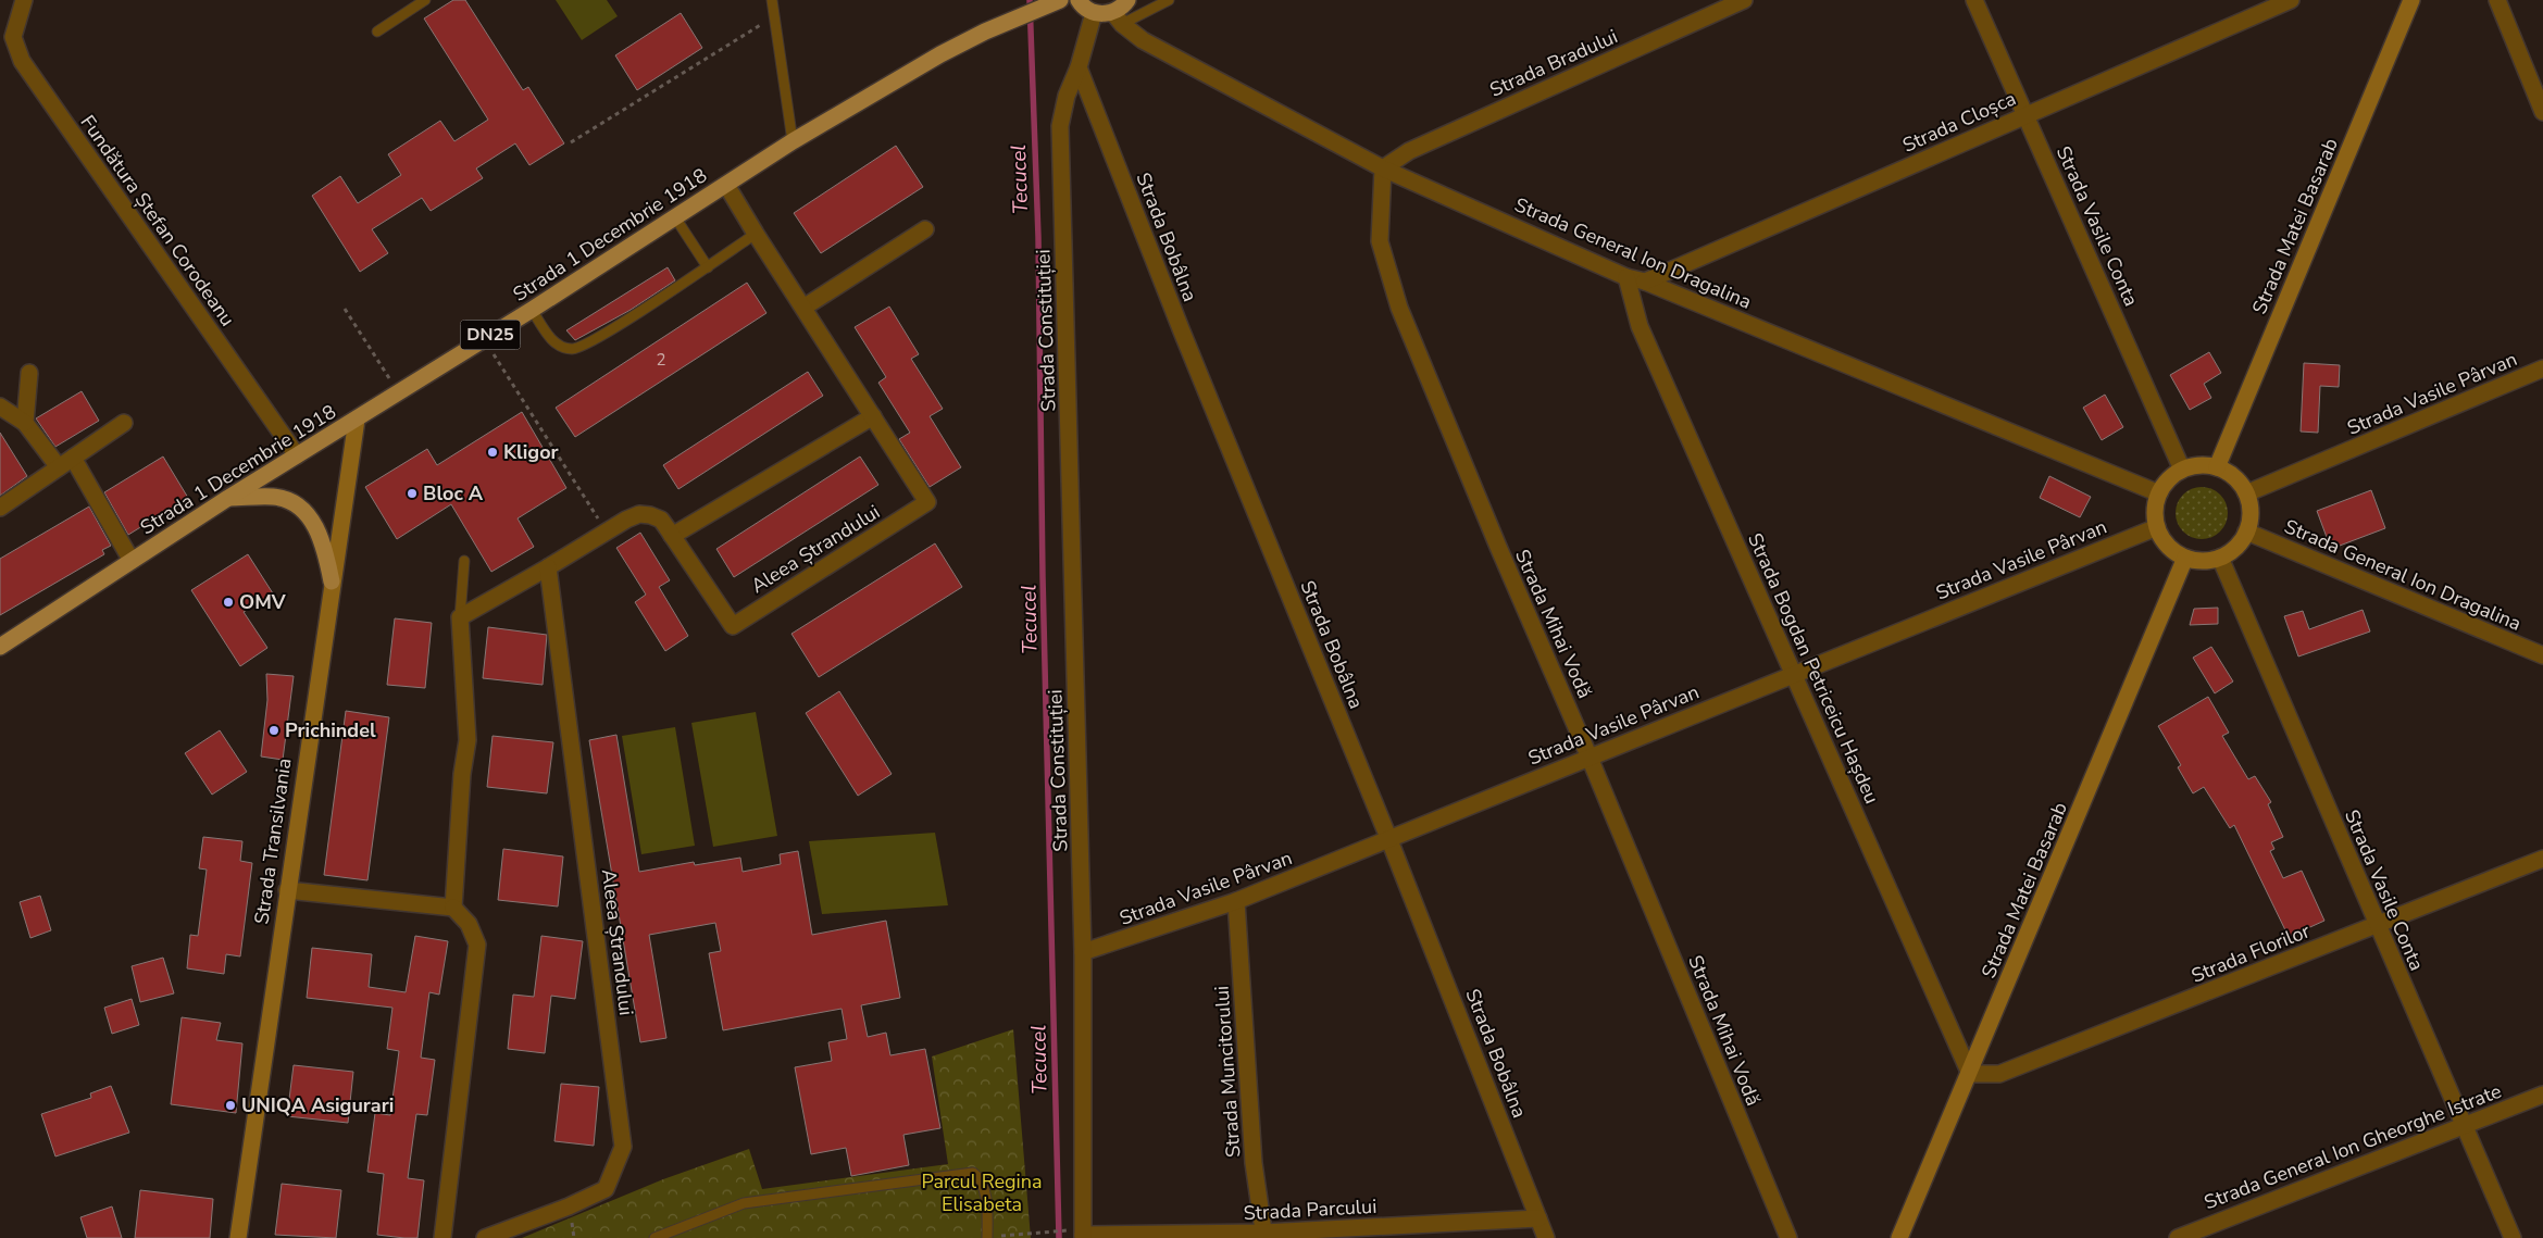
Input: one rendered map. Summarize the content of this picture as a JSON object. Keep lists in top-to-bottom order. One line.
{"streets":{"main road":["Strada 1 Decembrie 1918","DN25"],"street":["Strada Bradului","Strada Cloșca","Fundătura Ștefan Corodeanu","Strada Vasile Conta","Strada Matei Basarab","Strada Bobâlna","Strada General Ion Dragalina","Strada Constituției","Strada Vasile Pârvan","Aleea Ștrandului","Strada Mihai Vodă","Strada Bogdan Petriceicu Hașdeu","Strada Transilvania","Strada Florilor","Strada Muncitorului","Strada General Ion Gheorghe Istrate","Strada Parcului"]},"crossings":[["Strada Bradului","Strada General Ion Dragalina"],["Strada Bradului","Strada Mihai Vodă"],["Strada Cloșca","Strada Vasile Conta"],["Strada Cloșca","Strada General Ion Dragalina"],["Fundătura Ștefan Corodeanu","Strada 1 Decembrie 1918"],["Strada Vasile Conta","Strada Matei Basarab"],["Strada Vasile Conta","Strada General Ion Dragalina"],["Strada Vasile Conta","Strada Vasile Pârvan"],["Strada Vasile Conta","Strada Florilor"],["Strada Vasile Conta","Strada General Ion Gheorghe Istrate"],["Strada Matei Basarab","Strada General Ion Dragalina"],["Strada Matei Basarab","Strada Vasile Pârvan"],["Strada Matei Basarab","Strada Bogdan Petriceicu Hașdeu"],["Strada Matei Basarab","Strada Florilor"],["Strada 1 Decembrie 1918","Aleea Ștrandului"],["Strada 1 Decembrie 1918","Strada Transilvania"],["Strada Bobâlna","Strada Constituției"],["Strada Bobâlna","Strada Vasile Pârvan"],["Strada Bobâlna","Strada Parcului"],["Strada General Ion Dragalina","Strada Vasile Pârvan"],["Strada General Ion Dragalina","Strada Mihai Vodă"],["Strada General Ion Dragalina","Strada Bogdan Petriceicu Hașdeu"],["Strada Constituției","Strada Vasile Pârvan"],["Strada Constituției","Strada Parcului"],["Strada Vasile Pârvan","Strada Mihai Vodă"],["Strada Vasile Pârvan","Strada Bogdan Petriceicu Hașdeu"],["Strada Vasile Pârvan","Strada Muncitorului"],["Strada Bogdan Petriceicu Hașdeu","Strada Florilor"],["Strada Muncitorului","Strada Parcului"]],"water":["Tecucel"],"parks":["Parcul Regina Elisabeta"],"places":["Kligor","Bloc A","OMV","Prichindel","UNIQA Asigurari"],"house_numbers":["2"]}
